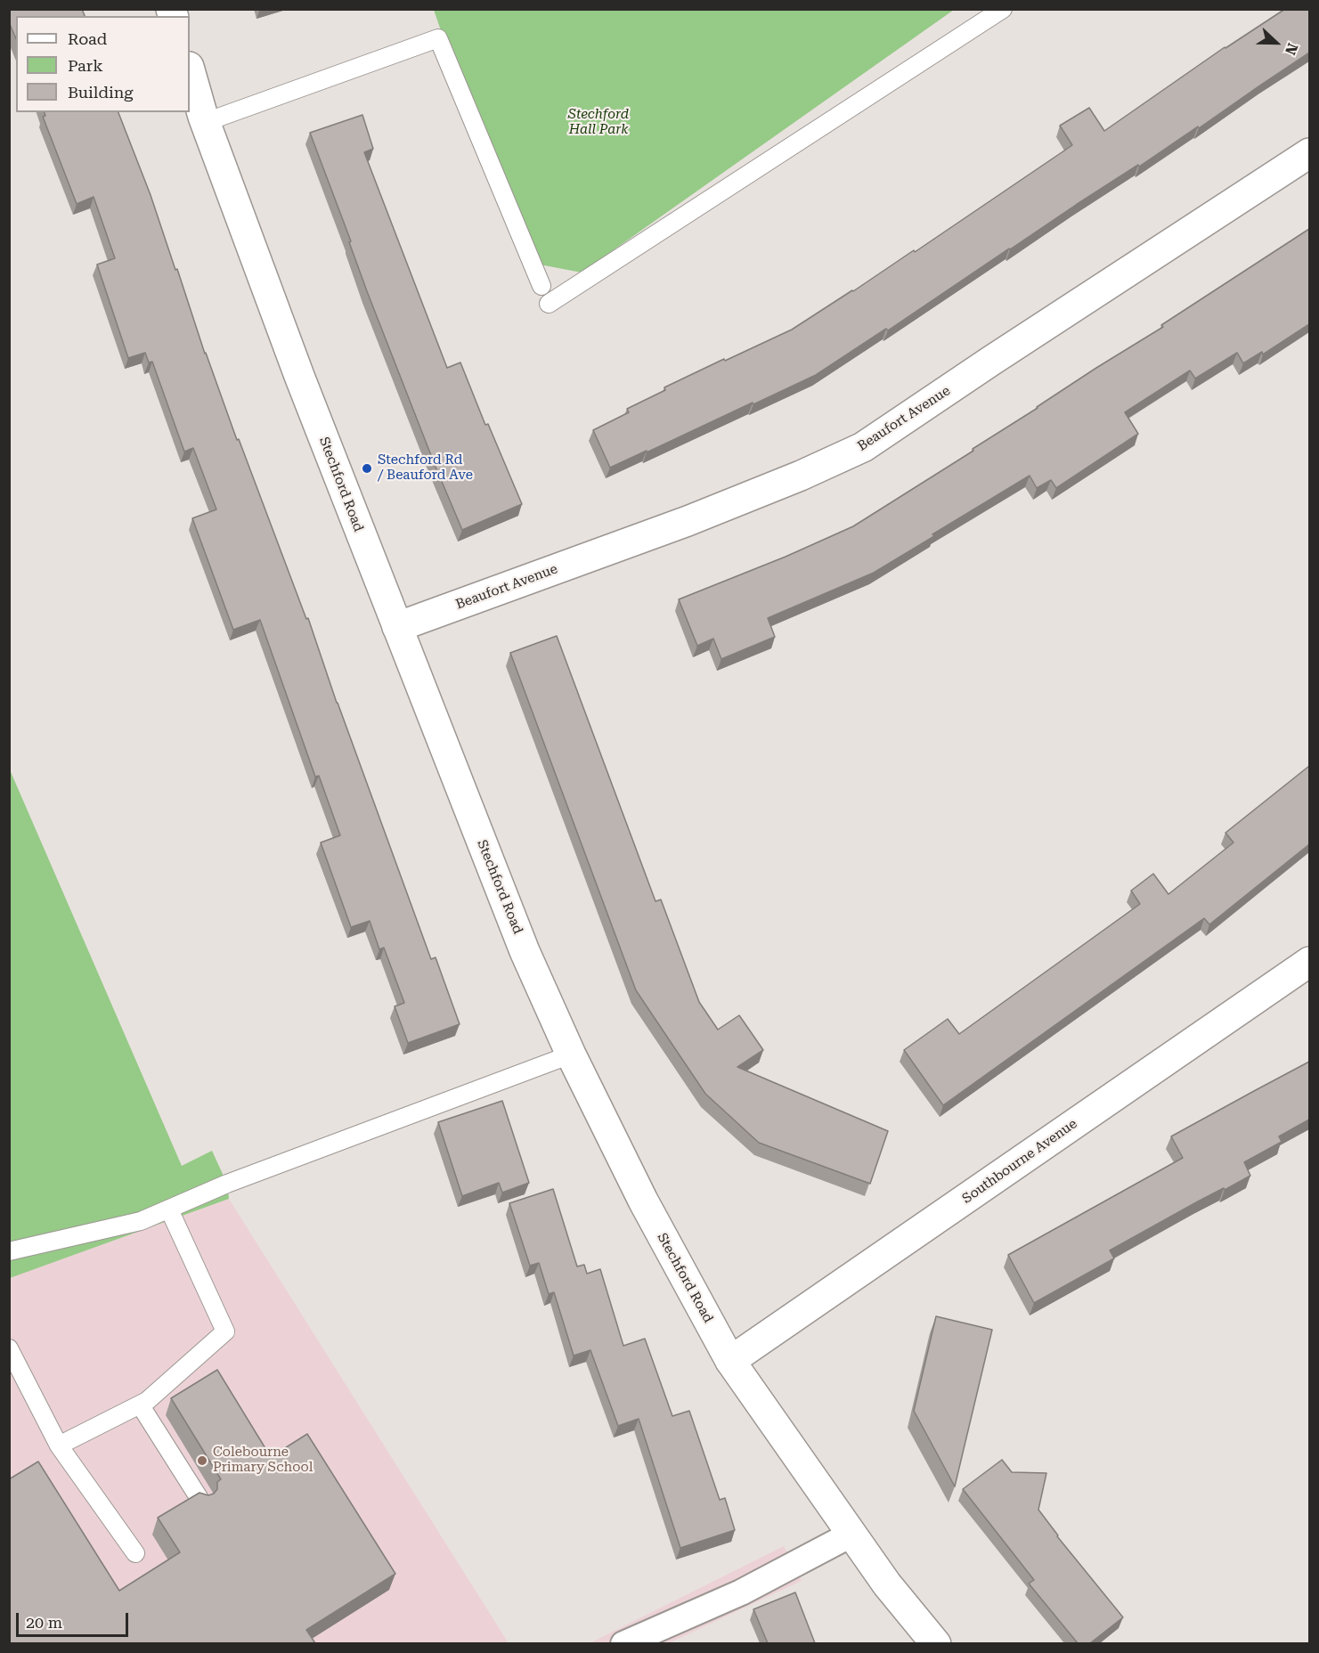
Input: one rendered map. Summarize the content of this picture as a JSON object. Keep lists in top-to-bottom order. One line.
{"streets":{"main road":["Beaufort Avenue","Stechford Road","Southbourne Avenue"]},"crossings":[["Beaufort Avenue","Stechford Road"],["Stechford Road","Southbourne Avenue"]],"parks":["Stechford Hall Park"],"places":["Stechford Rd / Beauford Ave","Colebourne Primary School"],"legend":["Road","Park","Building"],"scale_bar":"20 m","north":"right"}
